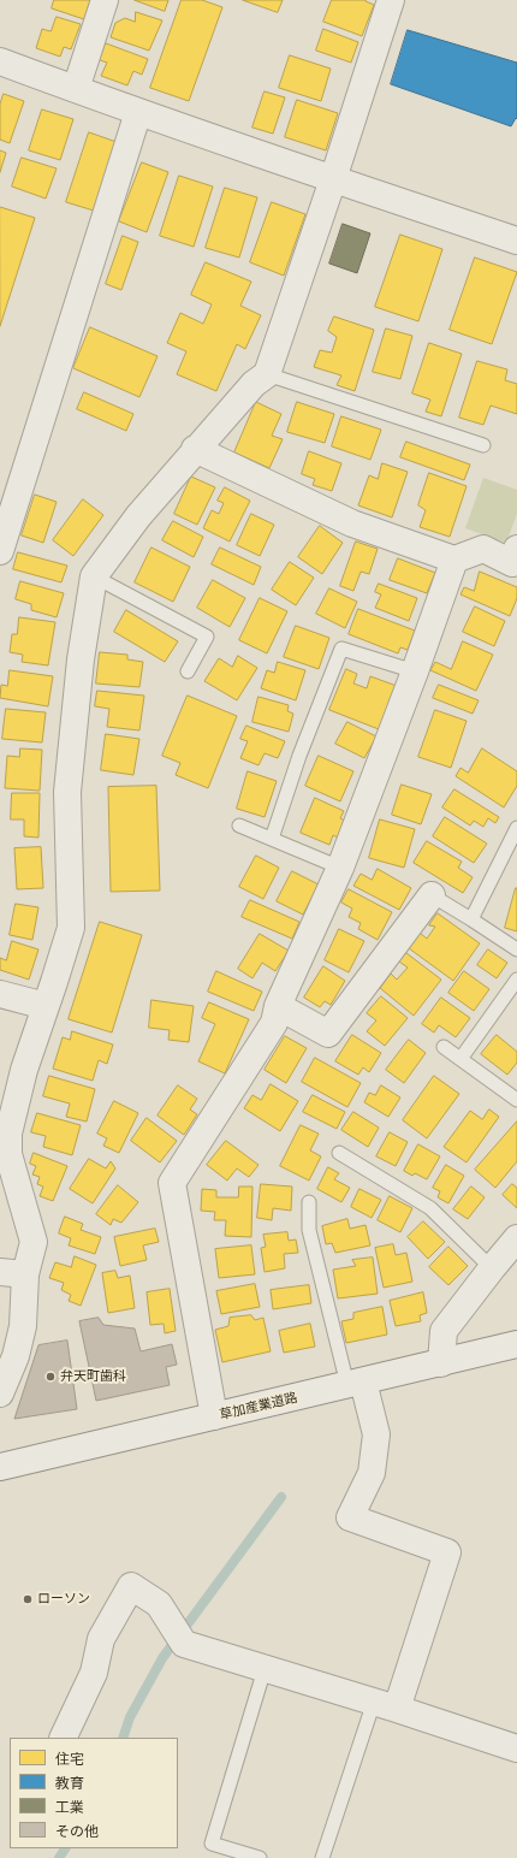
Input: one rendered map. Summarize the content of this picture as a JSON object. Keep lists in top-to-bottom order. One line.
{"streets":{"street":["草加産業道路"]},"places":["弁天町歯科","ローソン"],"legend":["住宅","教育","工業","その他"]}
